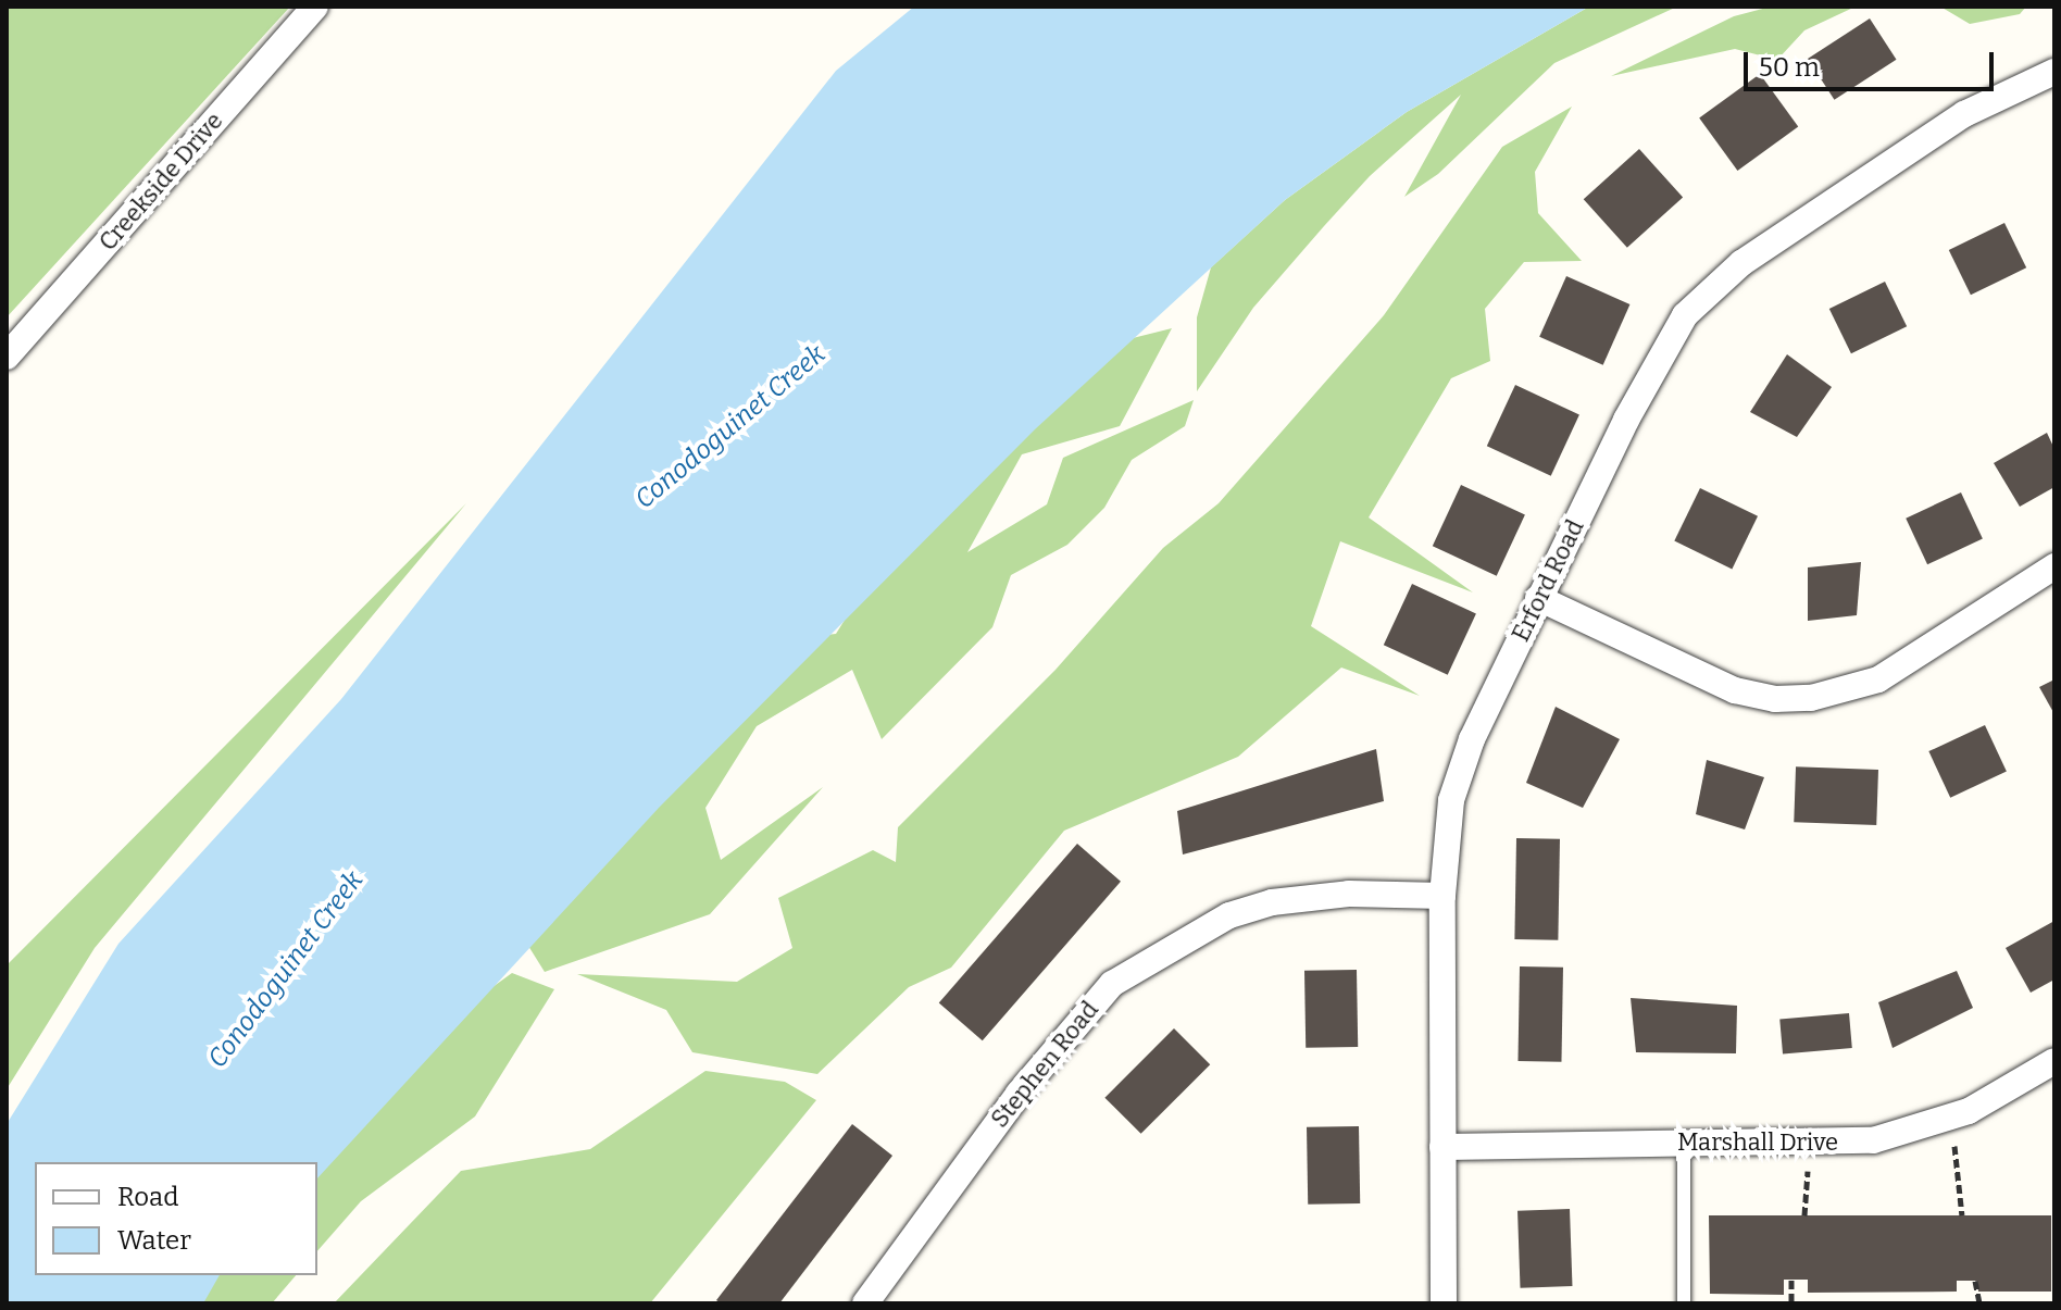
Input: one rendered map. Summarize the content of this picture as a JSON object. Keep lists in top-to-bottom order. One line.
{"streets":{"street":["Creekside Drive","Erford Road","Stephen Road","Marshall Drive"]},"crossings":[["Erford Road","Stephen Road"],["Erford Road","Marshall Drive"]],"water":["Conodoguinet Creek"],"legend":["Road","Water"],"scale_bar":"50 m"}
